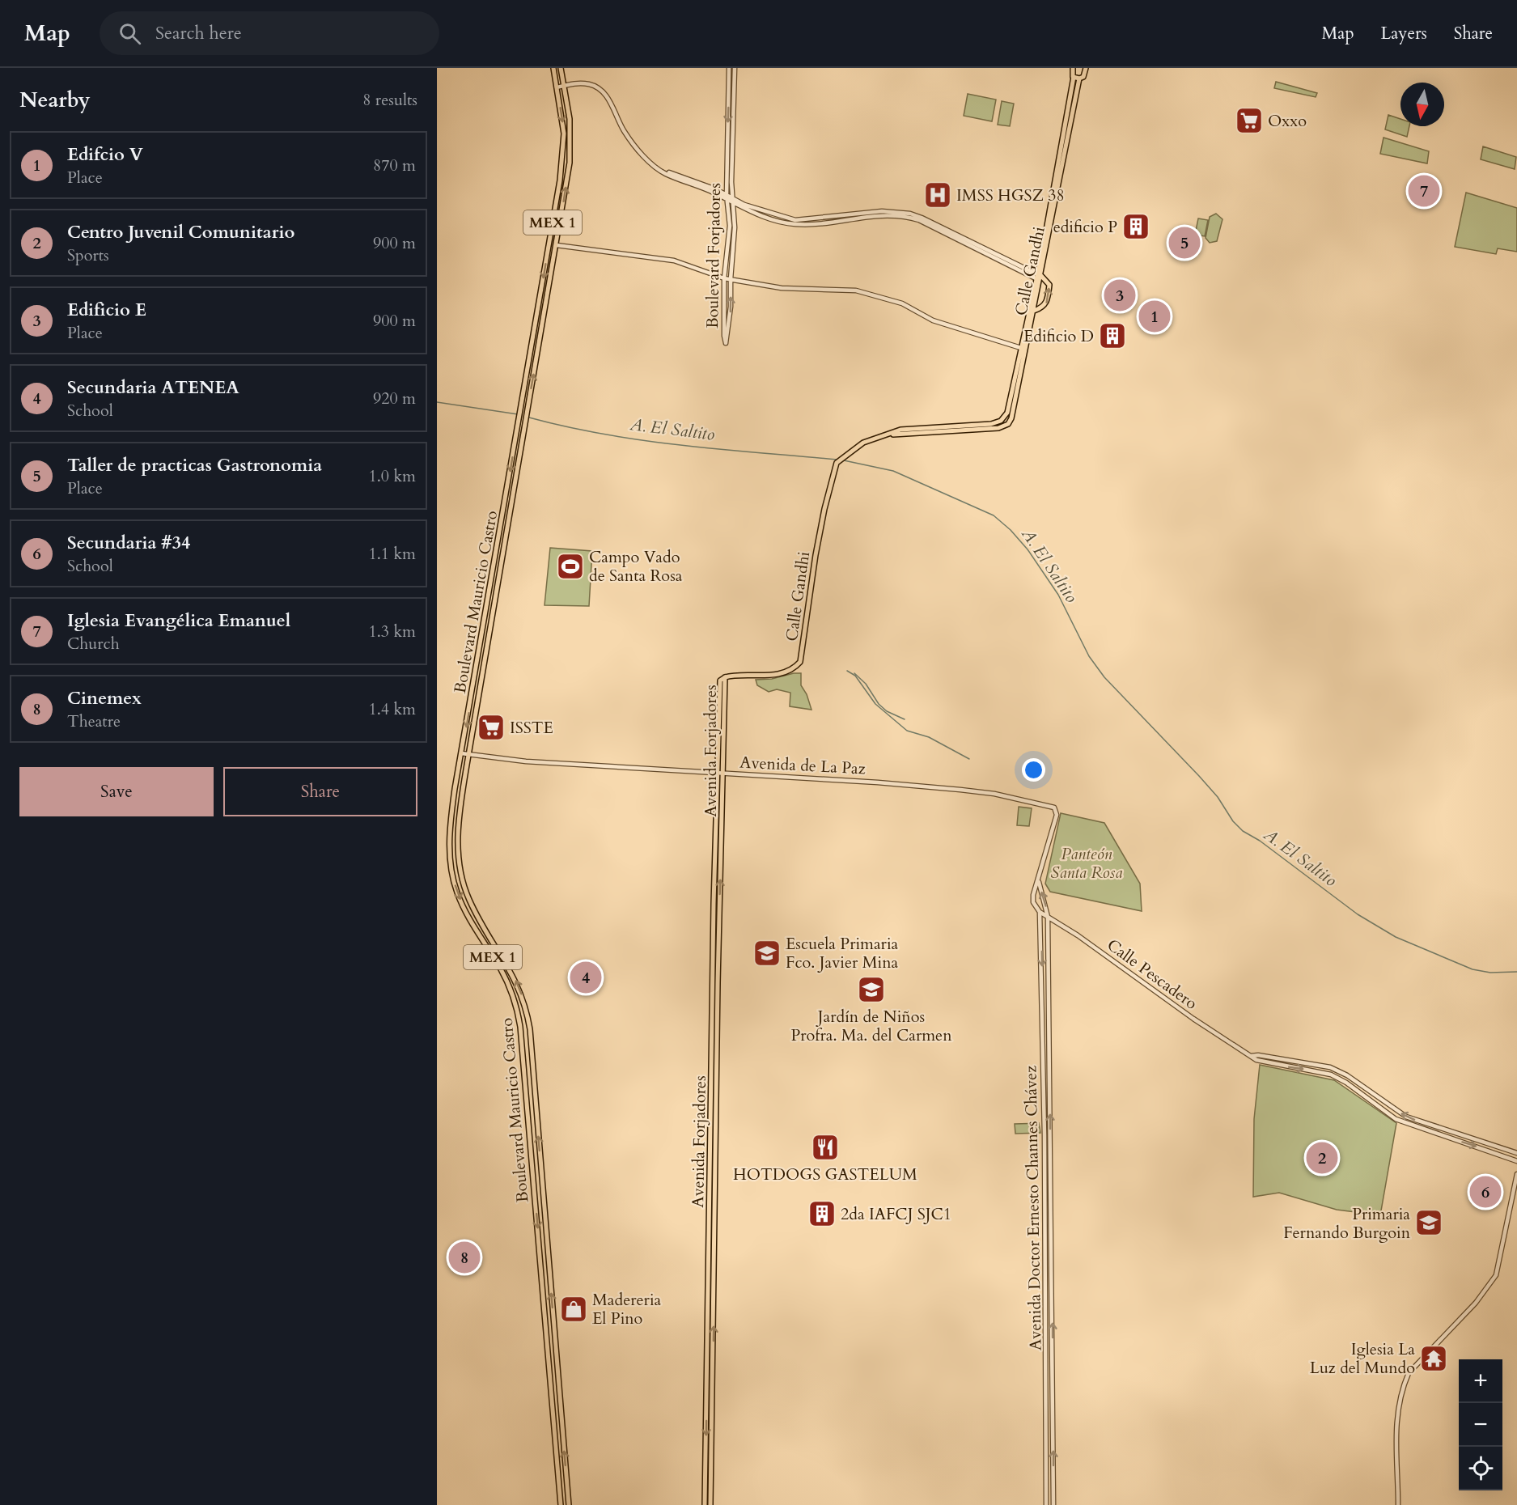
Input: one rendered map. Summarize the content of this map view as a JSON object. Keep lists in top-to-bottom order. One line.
{"streets":{"main road":["MEX 1","Calle Gandhi","Boulevard Mauricio Castro","Avenida Forjadores"],"street":["Boulevard Forjadores","Avenida de La Paz","Calle Pescadero","Avenida Doctor Ernesto Channes Chávez"]},"crossings":[["Calle Gandhi","Avenida Forjadores"],["Boulevard Mauricio Castro","Avenida de La Paz"],["Avenida Forjadores","Avenida de La Paz"],["Avenida de La Paz","Avenida Doctor Ernesto Channes Chávez"],["Calle Pescadero","Avenida Doctor Ernesto Channes Chávez"]],"water":["A. El Saltito"],"parks":["Panteón Santa Rosa"],"places":{"supermarket":["Oxxo","ISSTE"],"hospital":["IMSS HGSZ 38"],"building":["edificio P","Edificio D","2da IAFCJ SJC1"],"sports":["Campo Vado de Santa Rosa"],"school or university":["Escuela Primaria Fco. Javier Mina","Jardín de Niños Profra. Ma. del Carmen","Primaria Fernando Burgoin"],"restaurant":["HOTDOGS GASTELUM"],"shop":["Madereria El Pino"],"temple":["Iglesia La Luz del Mundo"]},"north":"bottom","page":{"header":"Map","search":"Search here","nav":["Map","Layers","Share"],"heading":["Nearby","8 results"],"list":[{"mark":"1","name":"Edifcio V","note":"Place","value":"870 m"},{"mark":"2","name":"Centro Juvenil Comunitario","note":"Sports","value":"900 m"},{"mark":"3","name":"Edificio E","note":"Place","value":"900 m"},{"mark":"4","name":"Secundaria ATENEA","note":"School","value":"920 m"},{"mark":"5","name":"Taller de practicas Gastronomia","note":"Place","value":"1.0 km"},{"mark":"6","name":"Secundaria #34","note":"School","value":"1.1 km"},{"mark":"7","name":"Iglesia Evangélica Emanuel","note":"Church","value":"1.3 km"},{"mark":"8","name":"Cinemex","note":"Theatre","value":"1.4 km"}],"pins":["7","5","3","1","4","2","6","8"],"buttons":["Save","Share"],"map_buttons":["+","−"]}}
